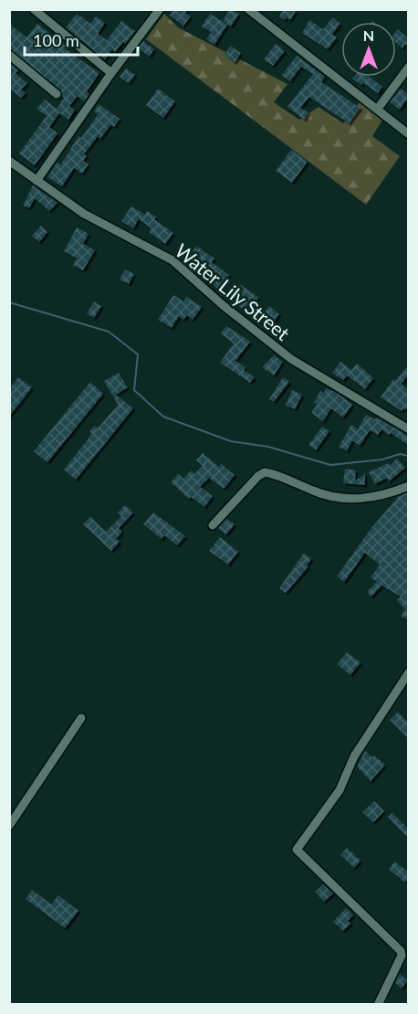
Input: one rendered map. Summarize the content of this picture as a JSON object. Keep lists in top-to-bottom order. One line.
{"streets":{"street":["Water Lily Street"]},"scale_bar":"100 m","north":"top"}
